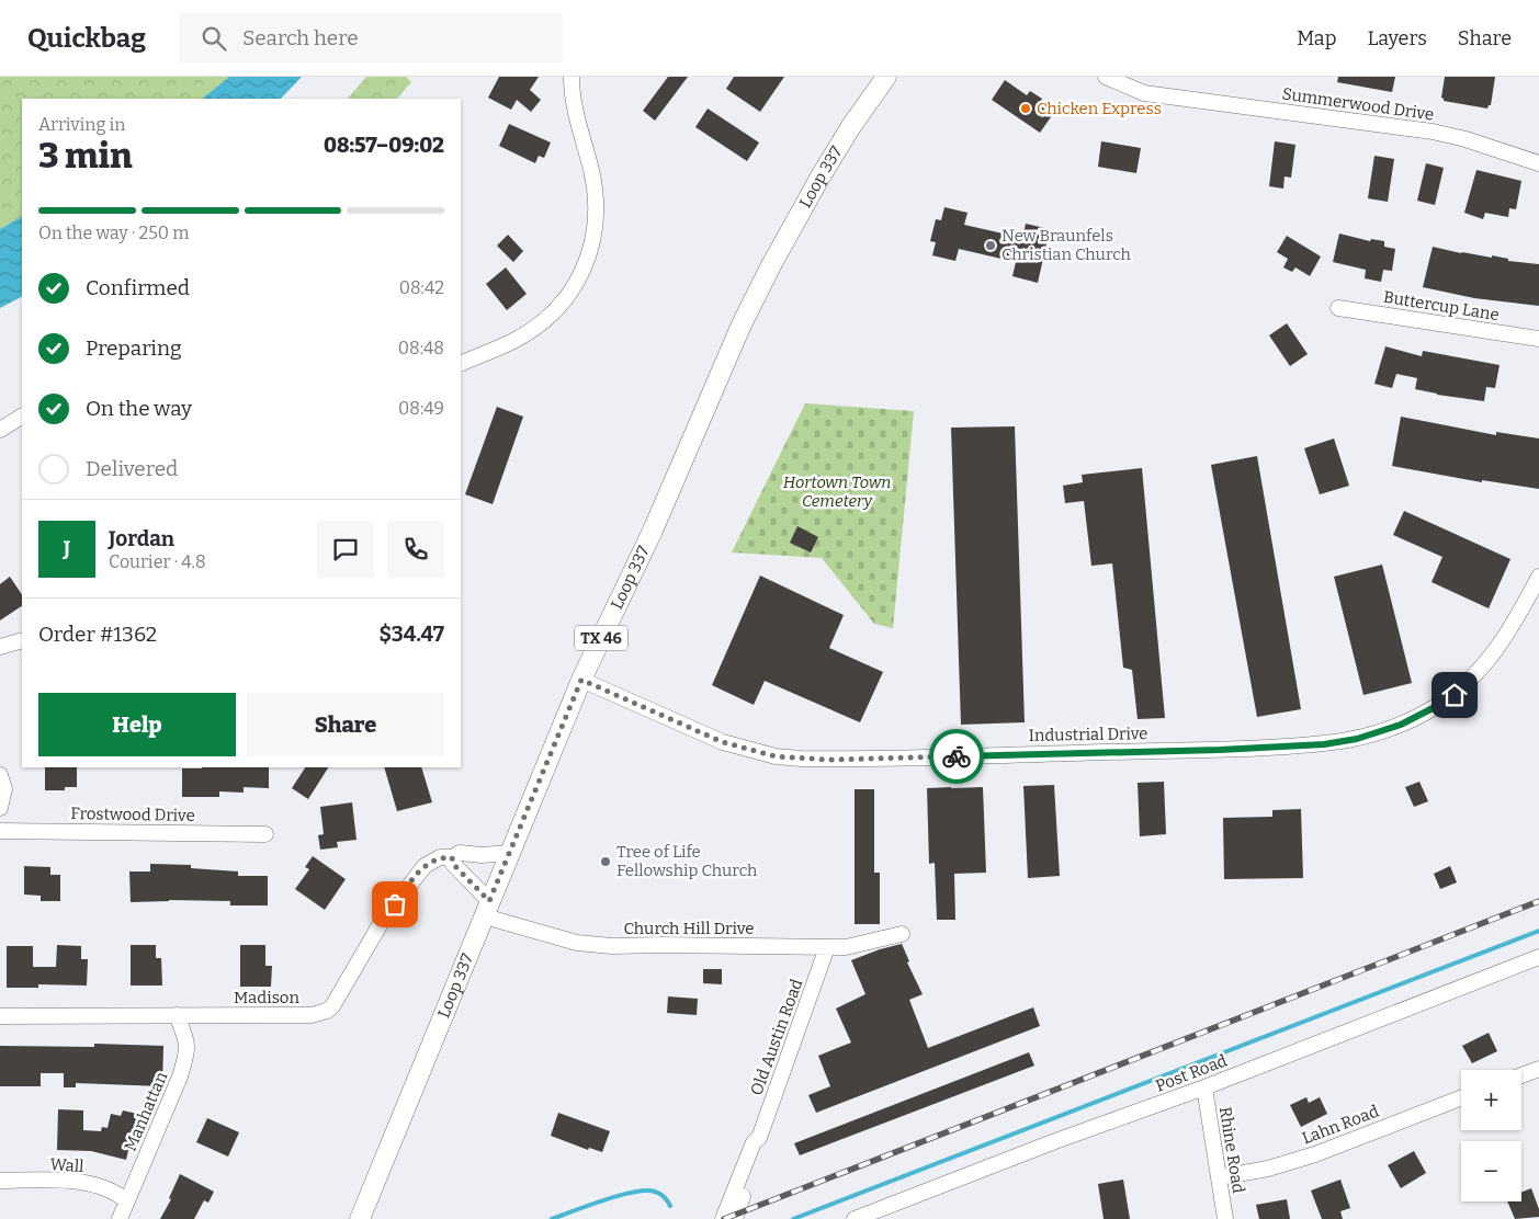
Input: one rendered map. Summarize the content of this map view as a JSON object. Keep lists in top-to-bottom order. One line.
{"streets":{"main road":["Loop 337","TX 46"],"street":["Summerwood Drive","Buttercup Lane","Industrial Drive","Frostwood Drive","Church Hill Drive","Madison","Old Austin Road","Post Road","Manhattan","Lahn Road","Rhine Road","Wall"]},"crossings":[["Loop 337","Industrial Drive"],["Loop 337","Church Hill Drive"],["Loop 337","Madison"],["Church Hill Drive","Old Austin Road"],["Madison","Manhattan"],["Post Road","Rhine Road"],["Manhattan","Wall"],["Lahn Road","Rhine Road"]],"parks":["Hortown Town Cemetery"],"places":["Chicken Express","New Braunfels Christian Church","Tree of Life Fellowship Church"],"page":{"header":"Quickbag","search":"Search here","nav":["Map","Layers","Share"],"heading":["3 min","Arriving in","08:57–09:02"],"panel":["Jordan","Courier · 4.8","Order #1362","$34.47"],"bar":"On the way · 250 m","list":[["Confirmed","08:42"],["Preparing","08:48"],["On the way","08:49"],"Delivered"],"round":"J","buttons":["Help","Share"],"map_buttons":["+","−"]}}
